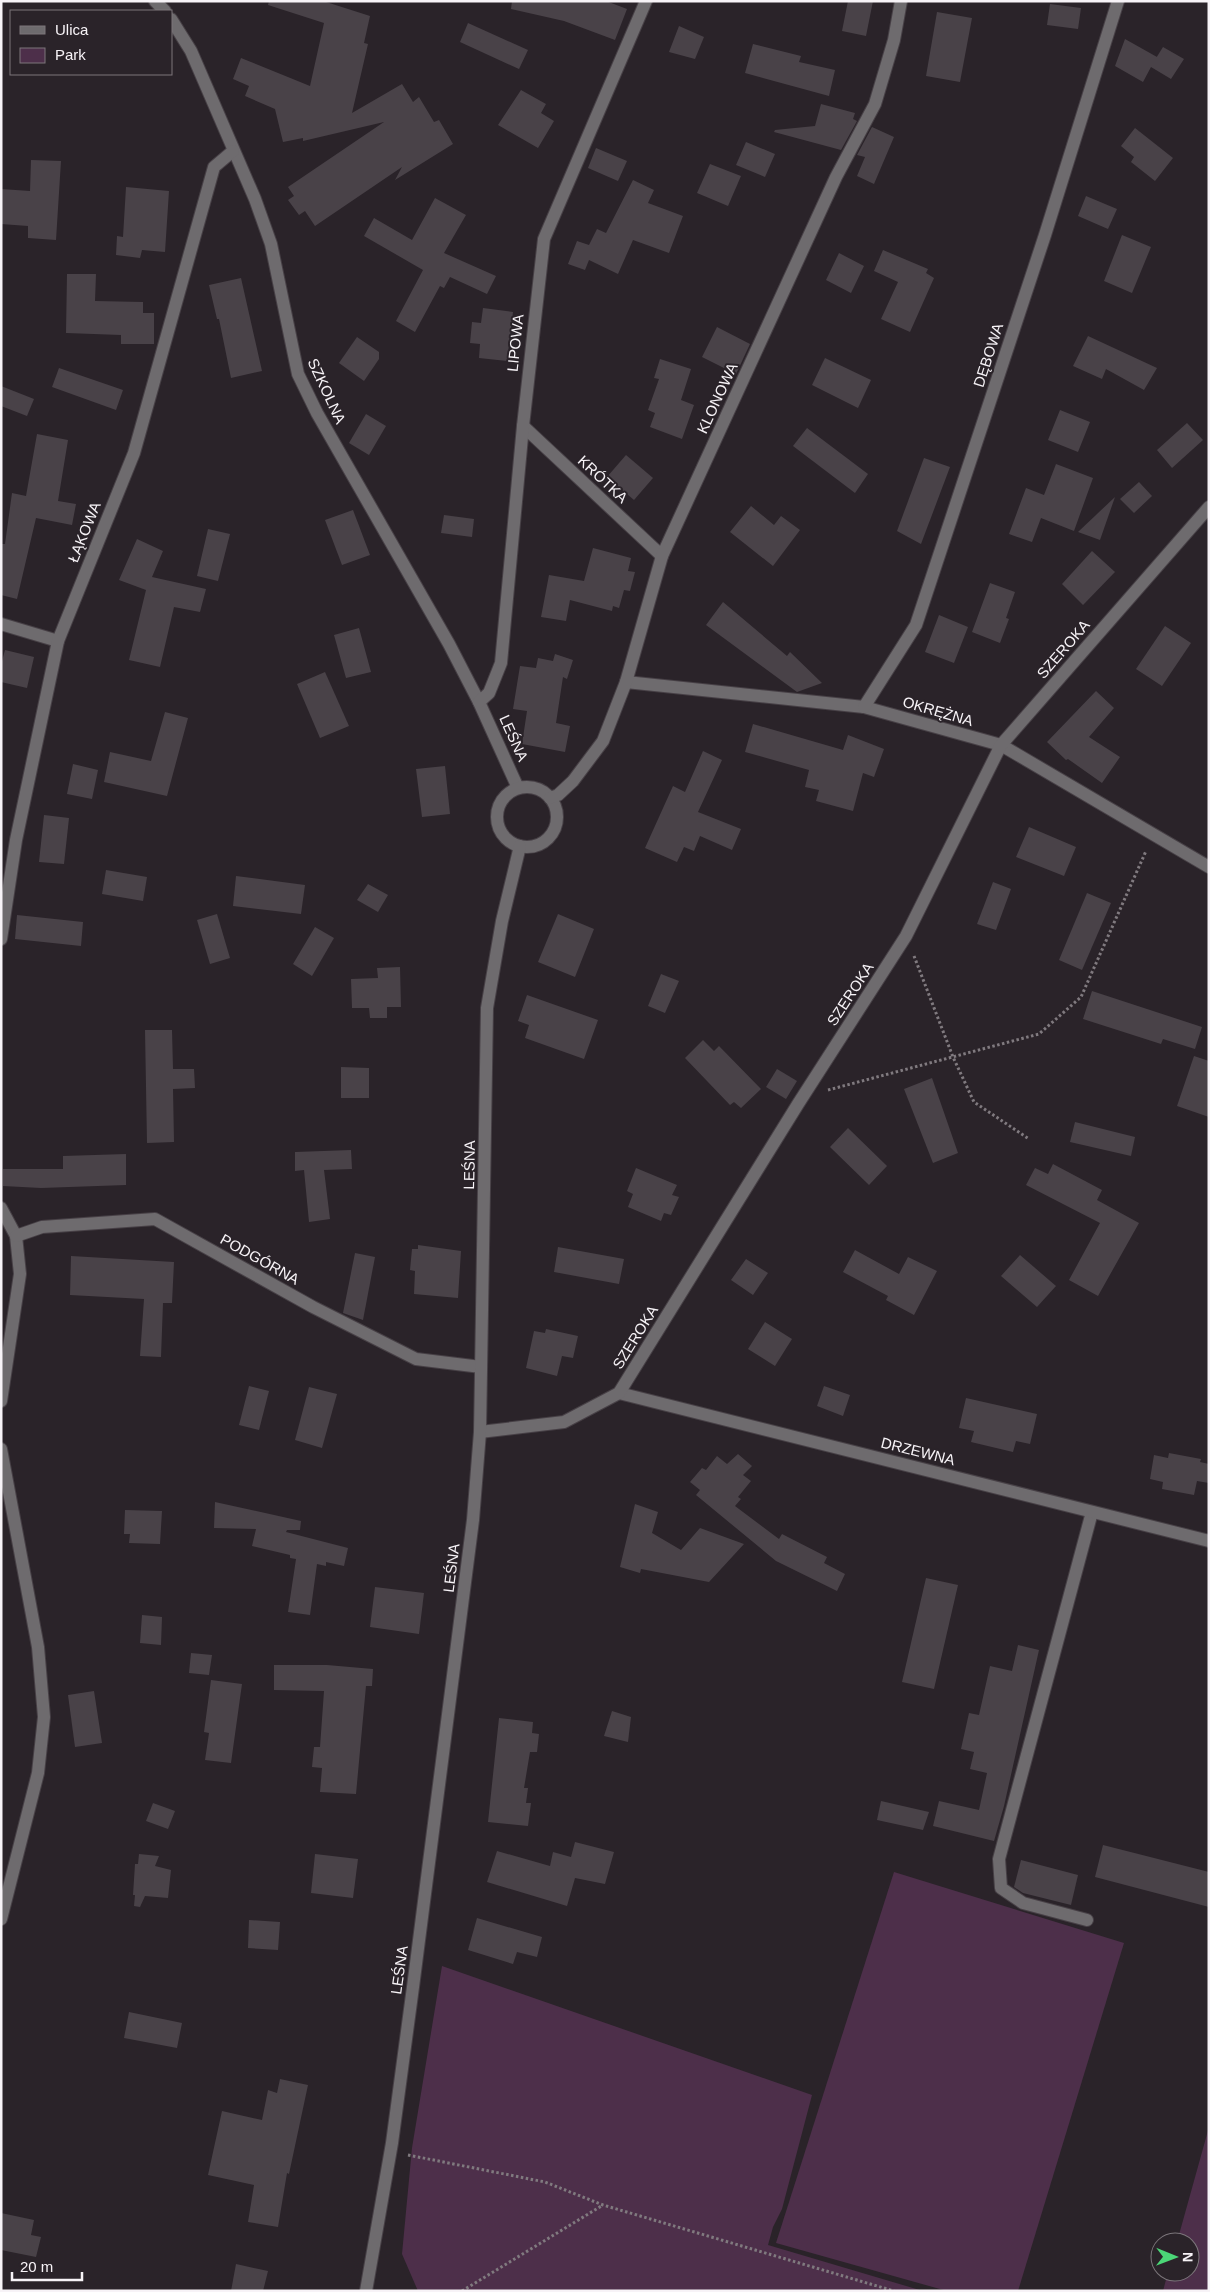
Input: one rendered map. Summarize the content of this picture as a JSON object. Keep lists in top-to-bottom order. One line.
{"streets":{"street":["LIPOWA","DĘBOWA","SZKOLNA","KLONOWA","KRÓTKA","ŁĄKOWA","SZEROKA","OKRĘŻNA","LEŚNA","PODGÓRNA","DRZEWNA"]},"crossings":[["LIPOWA","SZKOLNA"],["LIPOWA","KRÓTKA"],["LIPOWA","LEŚNA"],["DĘBOWA","OKRĘŻNA"],["SZKOLNA","ŁĄKOWA"],["SZKOLNA","LEŚNA"],["KLONOWA","KRÓTKA"],["KLONOWA","OKRĘŻNA"],["KLONOWA","LEŚNA"],["SZEROKA","OKRĘŻNA"],["SZEROKA","LEŚNA"],["SZEROKA","DRZEWNA"],["LEŚNA","PODGÓRNA"]],"legend":["Ulica","Park"],"scale_bar":"20 m","north":"right"}
